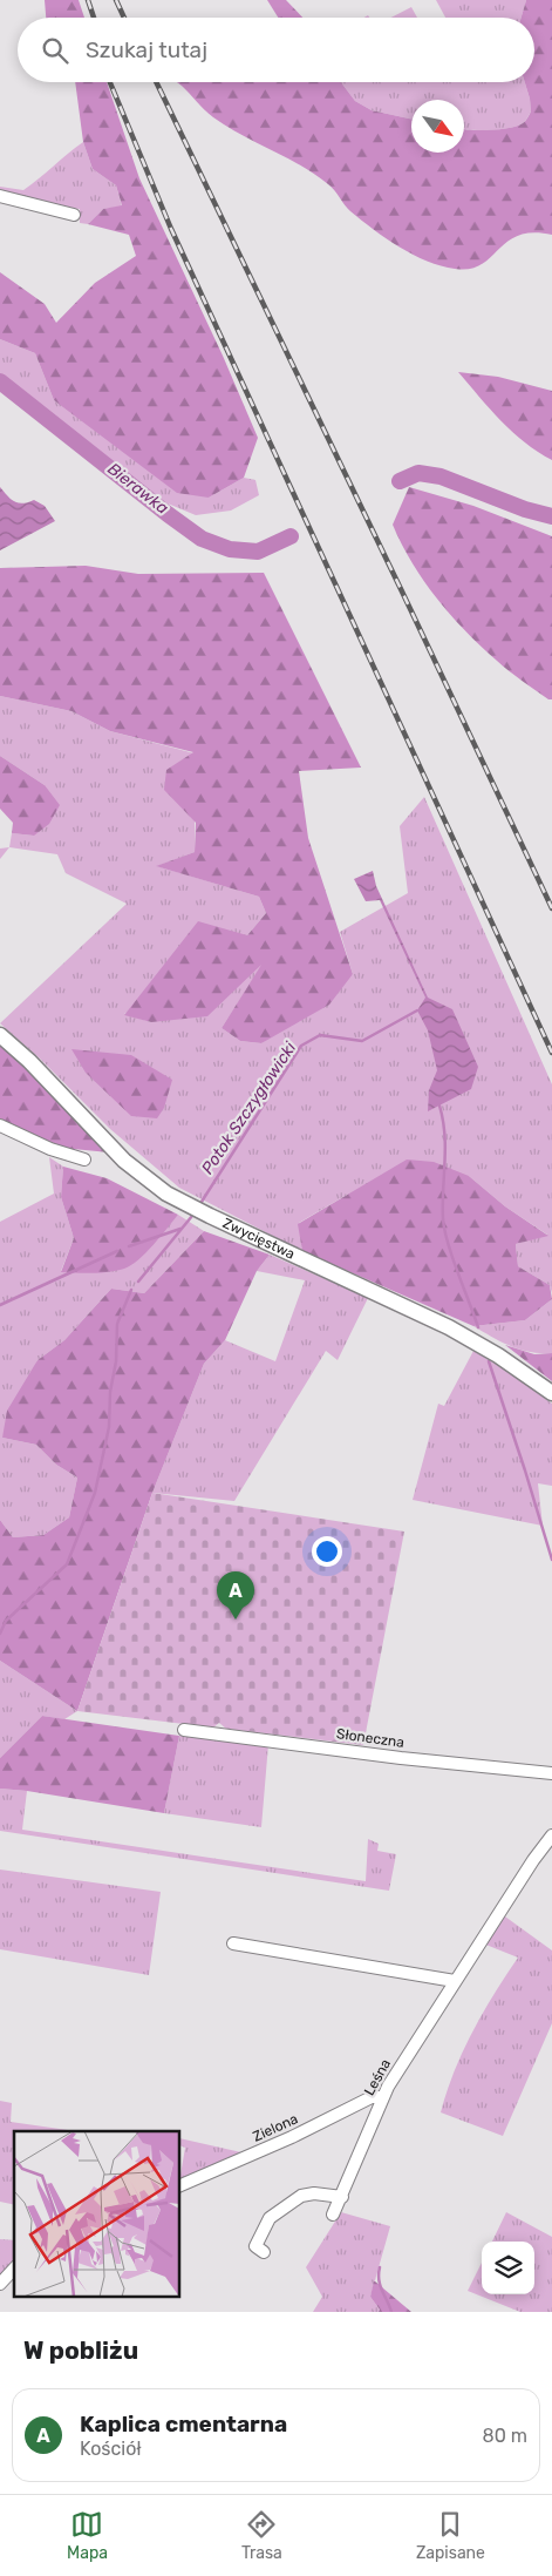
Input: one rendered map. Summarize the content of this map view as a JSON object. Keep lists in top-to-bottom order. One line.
{"streets":{"main road":["Zwycięstwa"],"street":["Słoneczna","Leśna","Zielona"]},"crossings":[["Leśna","Zielona"]],"water":["Bierawka","Potok Szczygłowicki"],"north":"bottom right","page":{"search":"Szukaj tutaj","pins":"A","heading":"W pobliżu","list":[{"mark":"A","name":"Kaplica cmentarna","note":"Kościół","value":"80 m"}],"nav":["Mapa","Trasa","Zapisane"]}}
